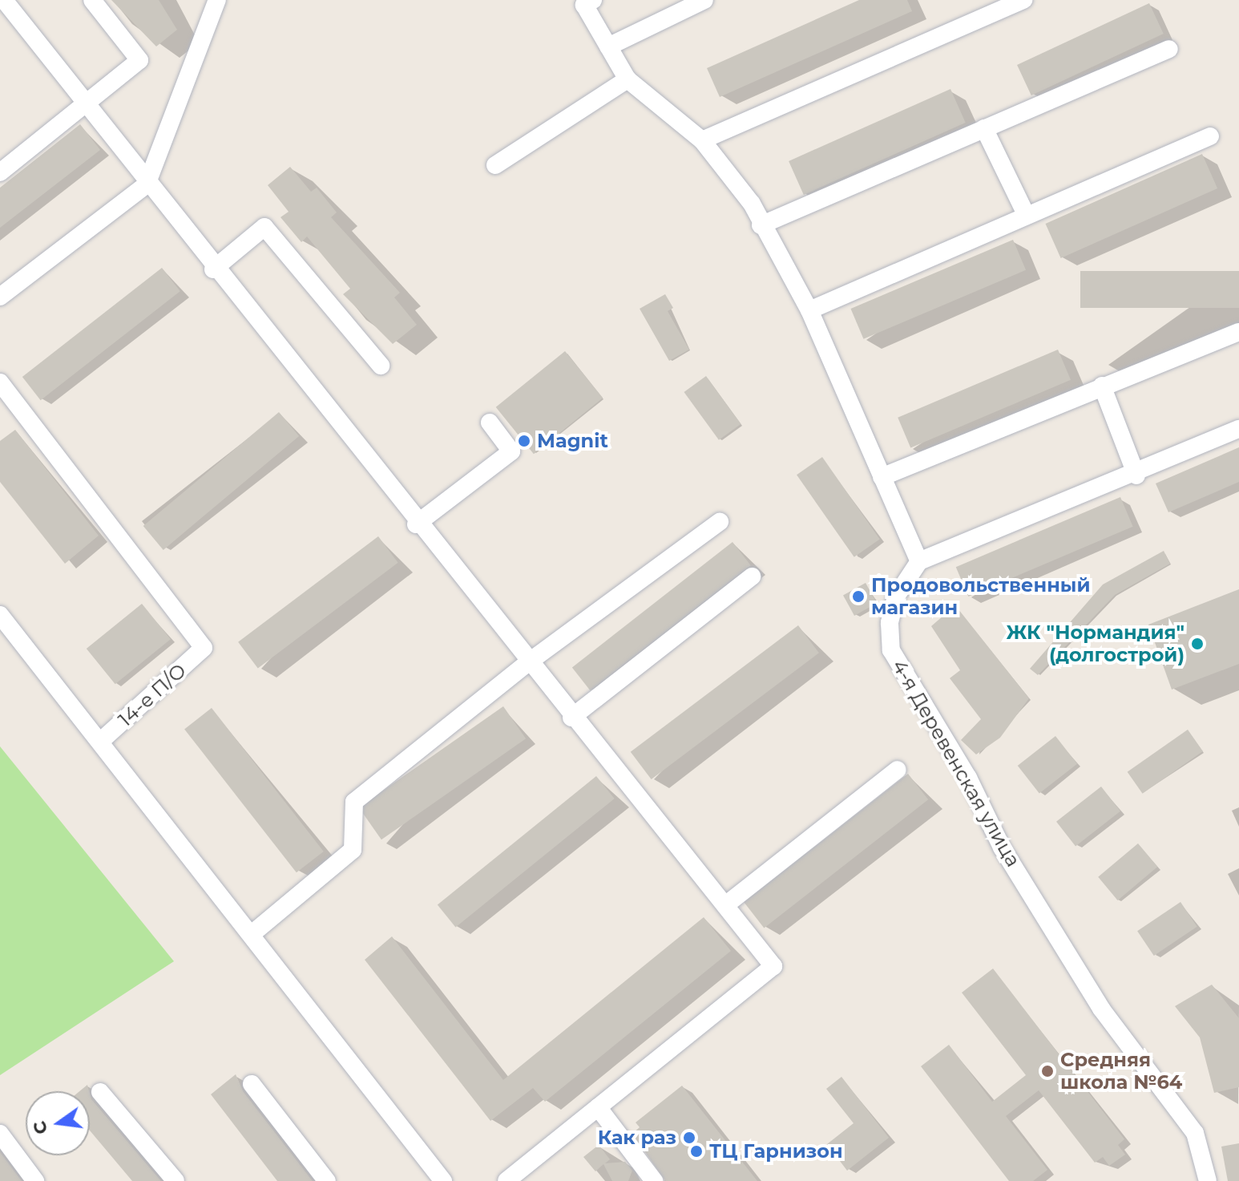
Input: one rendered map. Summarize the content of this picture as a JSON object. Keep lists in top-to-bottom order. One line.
{"streets":{"street":["14-е П/О","4-я Деревенская улица"]},"places":["Magnit","Продовольственный магазин","ЖК \"Нормандия\" (долгострой)","Средняя школа №64","Как раз","ТЦ Гарнизон"],"north":"left"}
